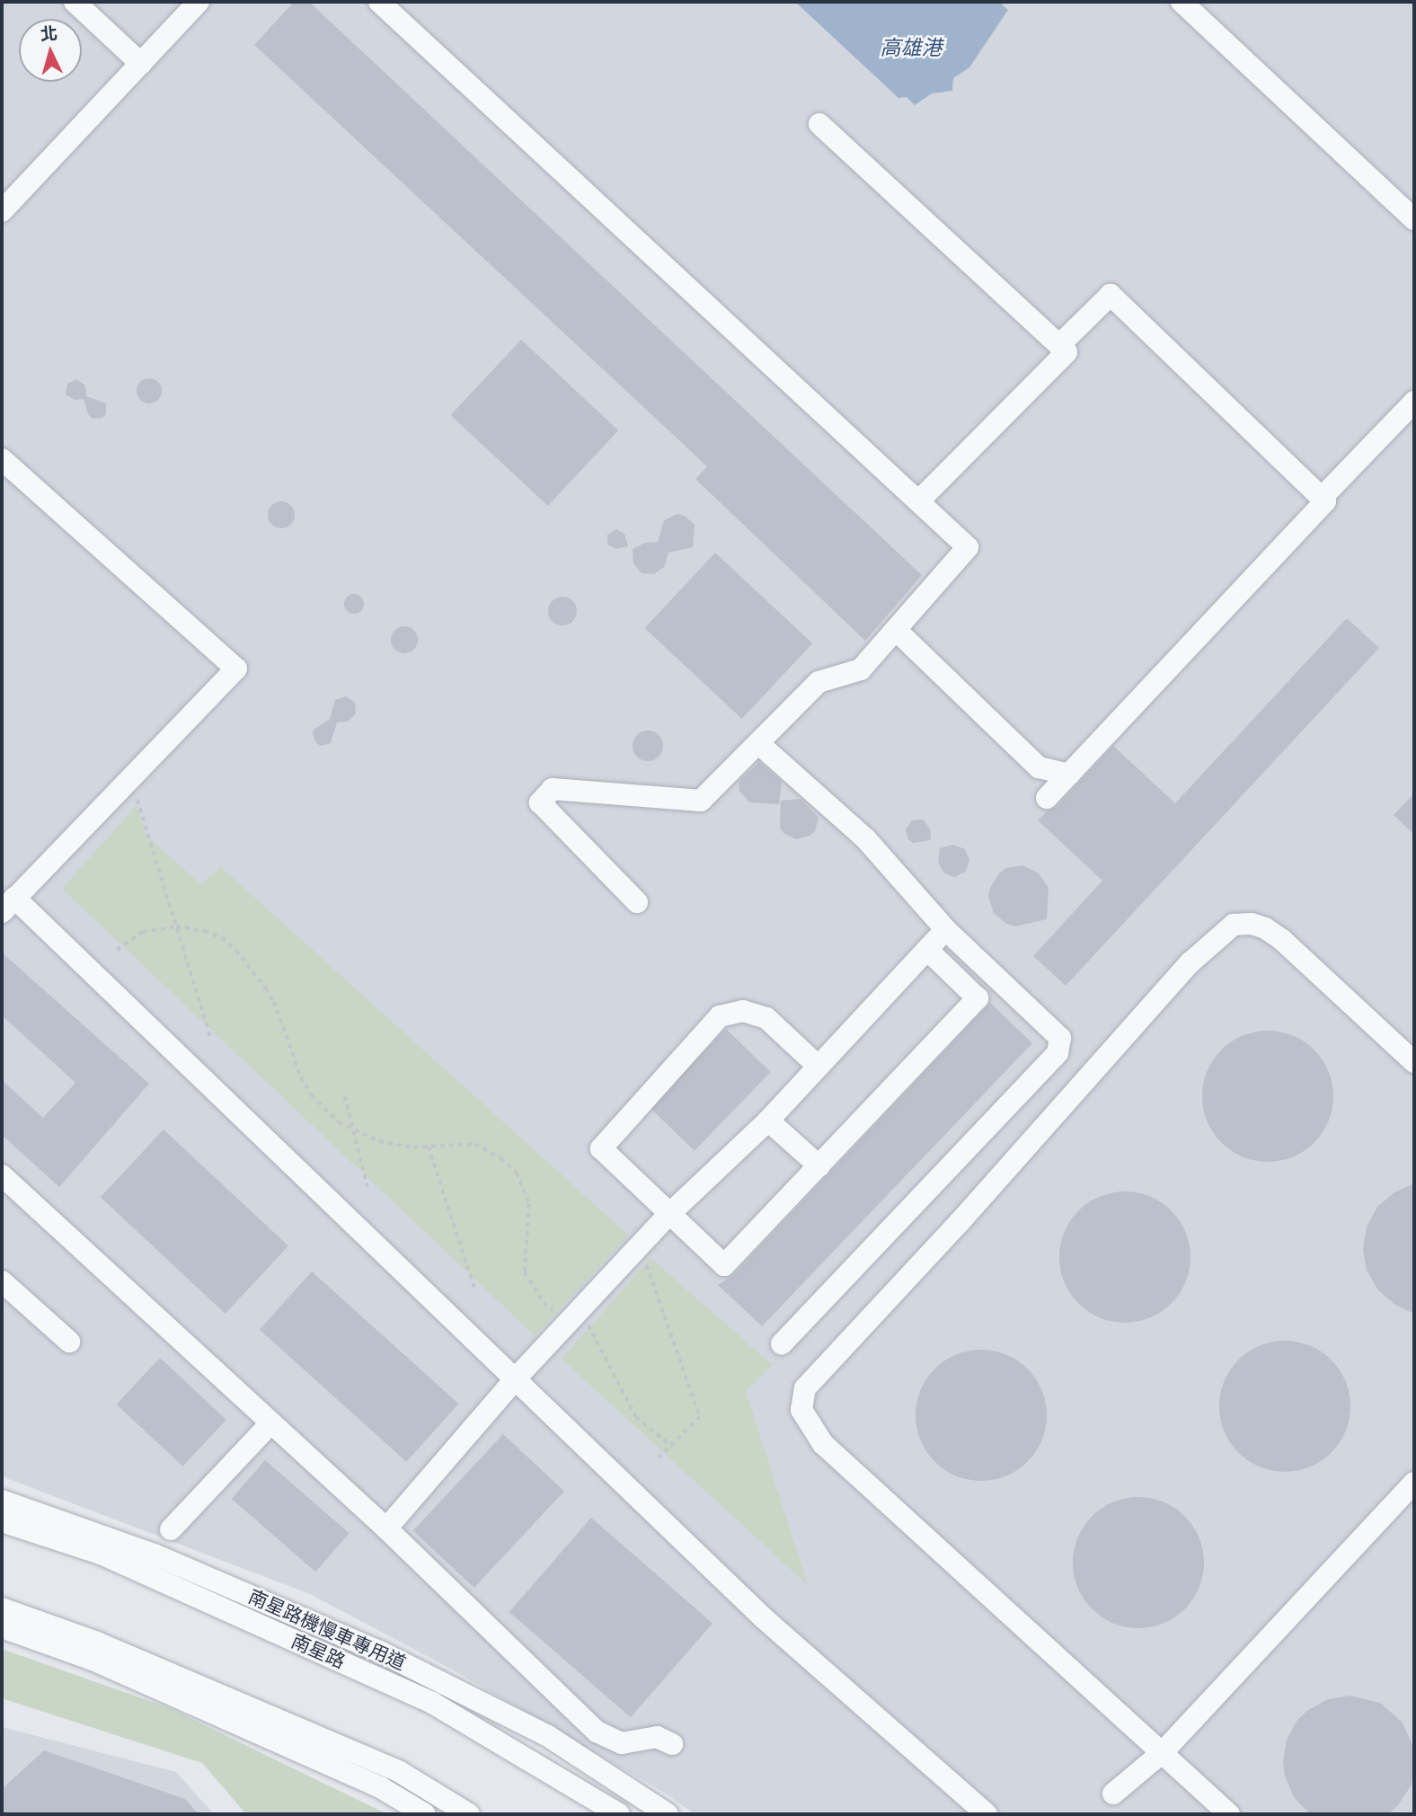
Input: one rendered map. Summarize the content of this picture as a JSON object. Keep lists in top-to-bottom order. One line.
{"streets":{"street":["南星路機慢車專用道","南星路"]},"water":["高雄港"],"north":"top"}
